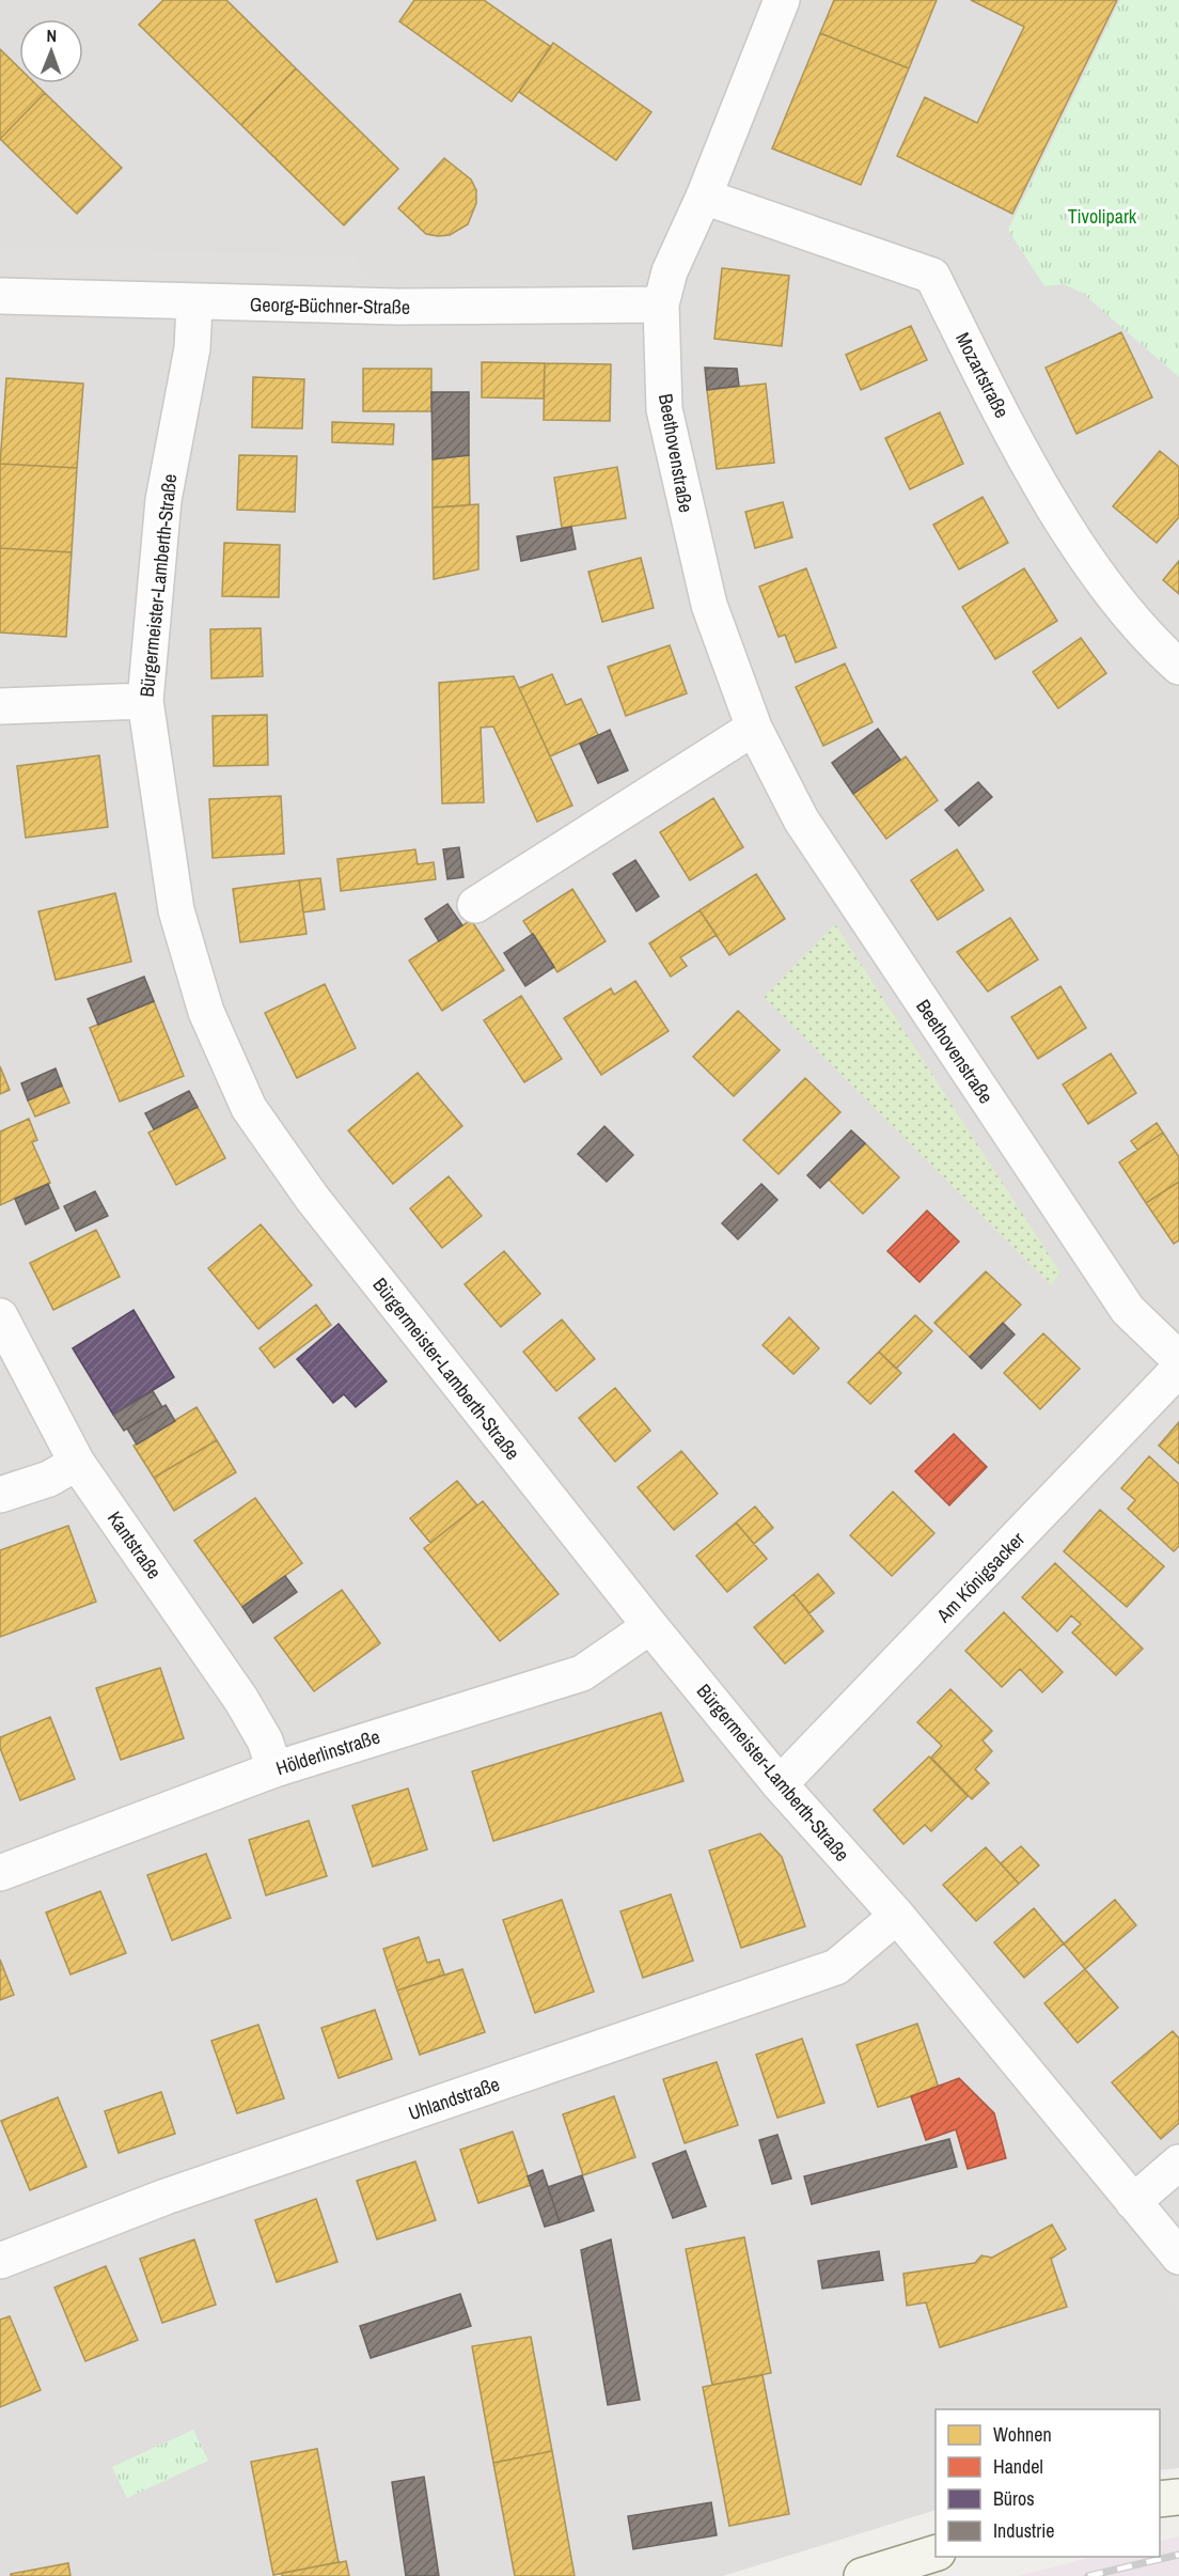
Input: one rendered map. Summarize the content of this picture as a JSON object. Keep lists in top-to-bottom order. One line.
{"streets":{"street":["Georg-Büchner-Straße","Mozartstraße","Beethovenstraße","Bürgermeister-Lamberth-Straße","Kantstraße","Am Königsacker","Hölderlinstraße","Uhlandstraße"]},"crossings":[["Georg-Büchner-Straße","Beethovenstraße"],["Georg-Büchner-Straße","Bürgermeister-Lamberth-Straße"],["Mozartstraße","Beethovenstraße"],["Bürgermeister-Lamberth-Straße","Am Königsacker"],["Bürgermeister-Lamberth-Straße","Hölderlinstraße"],["Bürgermeister-Lamberth-Straße","Uhlandstraße"],["Kantstraße","Hölderlinstraße"]],"parks":["Tivolipark"],"legend":["Wohnen","Handel","Büros","Industrie"],"north":"top"}
